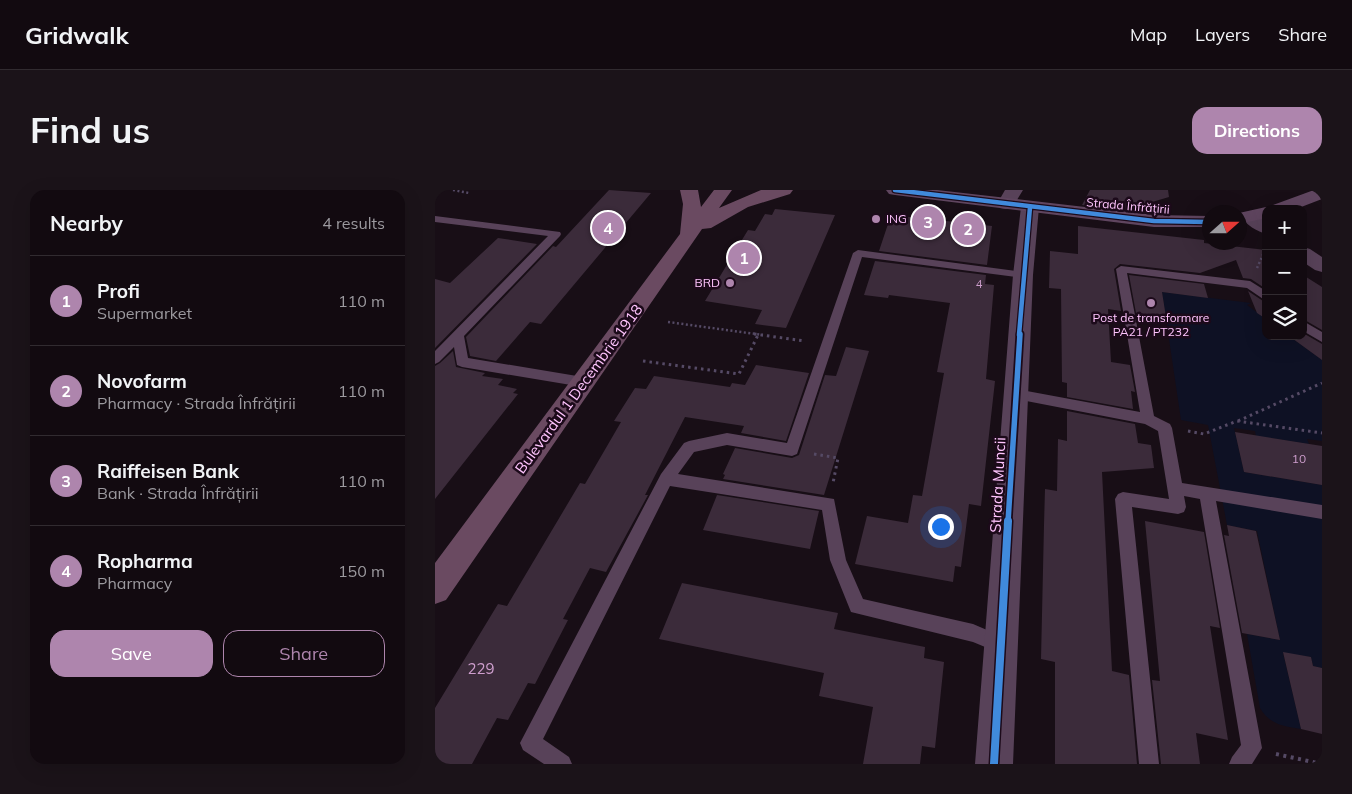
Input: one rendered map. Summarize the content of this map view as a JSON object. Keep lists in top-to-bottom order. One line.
{"streets":{"main road":["Bulevardul 1 Decembrie 1918"],"street":["Strada Înfrățirii","Strada Muncii"]},"crossings":[["Strada Înfrățirii","Strada Muncii"]],"places":["ING","BRD","Post de transformare PA21 / PT232"],"house_numbers":["4","10","229"],"north":"right","page":{"header":"Gridwalk","nav":["Map","Layers","Share"],"buttons":["Directions",["Save","Share"]],"title":"Find us","heading":["Nearby","4 results"],"pins":["3","4","2","1"],"map_buttons":["+","−"],"list":[{"mark":"1","name":"Profi","note":"Supermarket","value":"110 m"},{"mark":"2","name":"Novofarm","note":"Pharmacy · Strada Înfrățirii","value":"110 m"},{"mark":"3","name":"Raiffeisen Bank","note":"Bank · Strada Înfrățirii","value":"110 m"},{"mark":"4","name":"Ropharma","note":"Pharmacy","value":"150 m"}]}}
